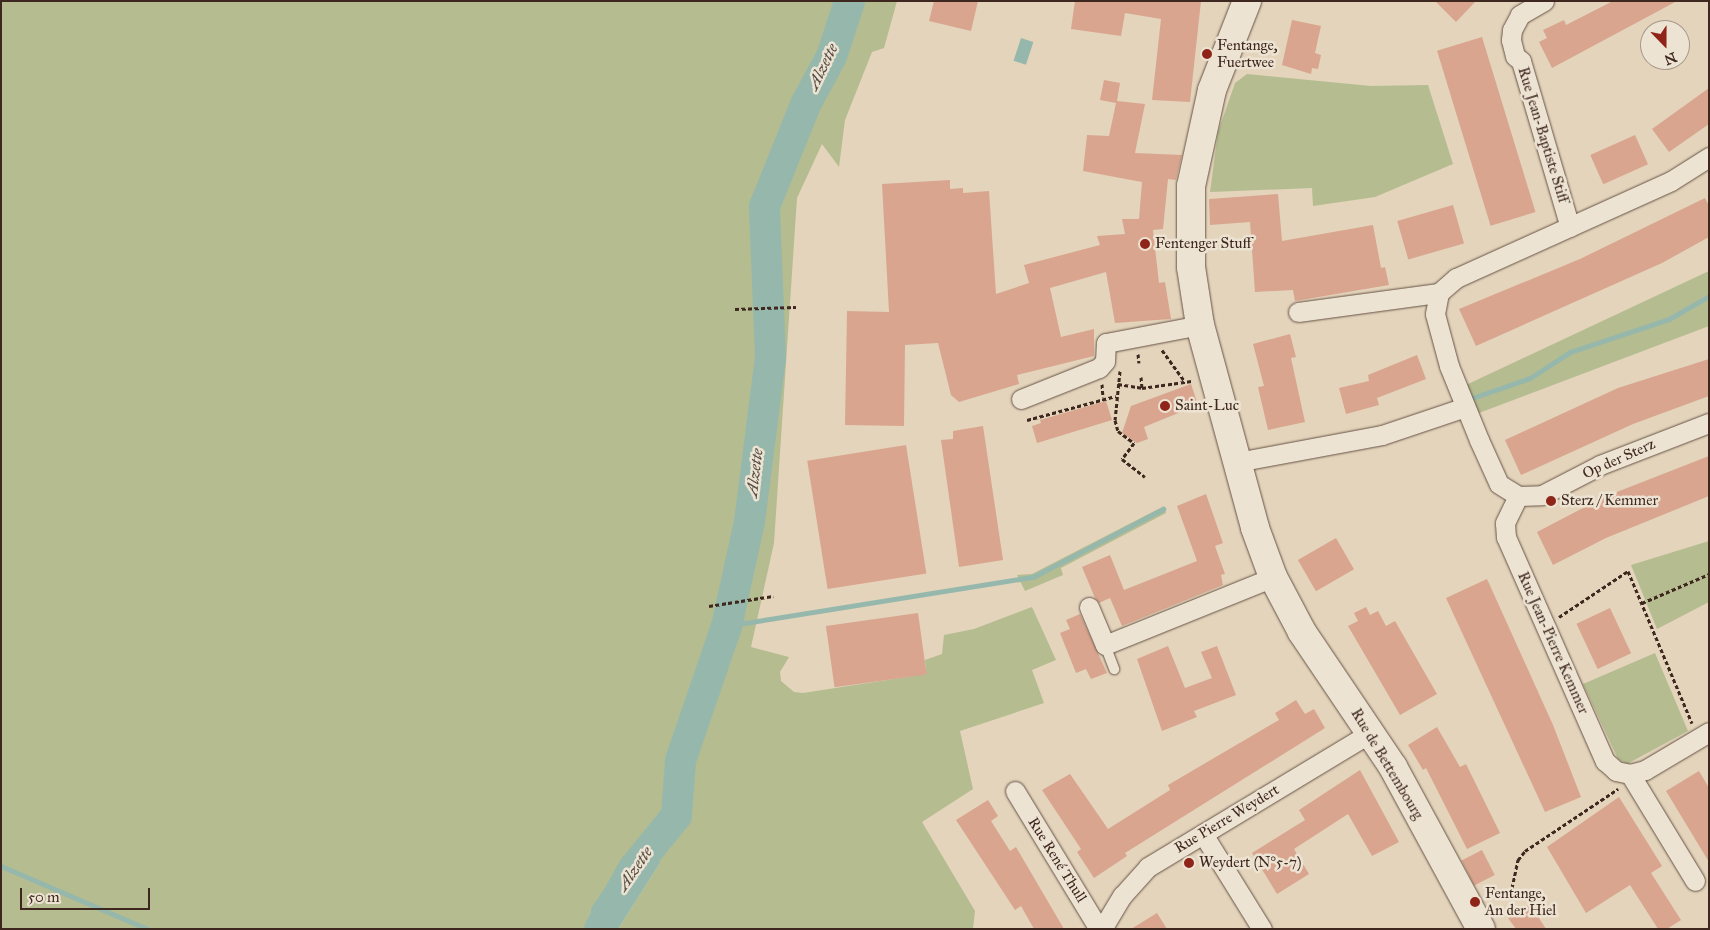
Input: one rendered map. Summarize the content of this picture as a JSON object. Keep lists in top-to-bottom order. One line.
{"streets":{"main road":["Rue de Bettembourg"],"street":["Rue Jean-Baptiste Stiff","Op der Sterz","Rue Jean-Pierre Kemmer","Rue Pierre Weydert","Rue René Thull"]},"crossings":[["Op der Sterz","Rue Jean-Pierre Kemmer"],["Rue de Bettembourg","Rue Pierre Weydert"],["Rue Pierre Weydert","Rue René Thull"]],"water":["Alzette"],"places":["Fentange, Fuertwee","Fentenger Stuff","Saint-Luc","Sterz / Kemmer","Weydert (N°5-7)","Fentange, An der Hiel"],"scale_bar":"50 m","north":"bottom"}
